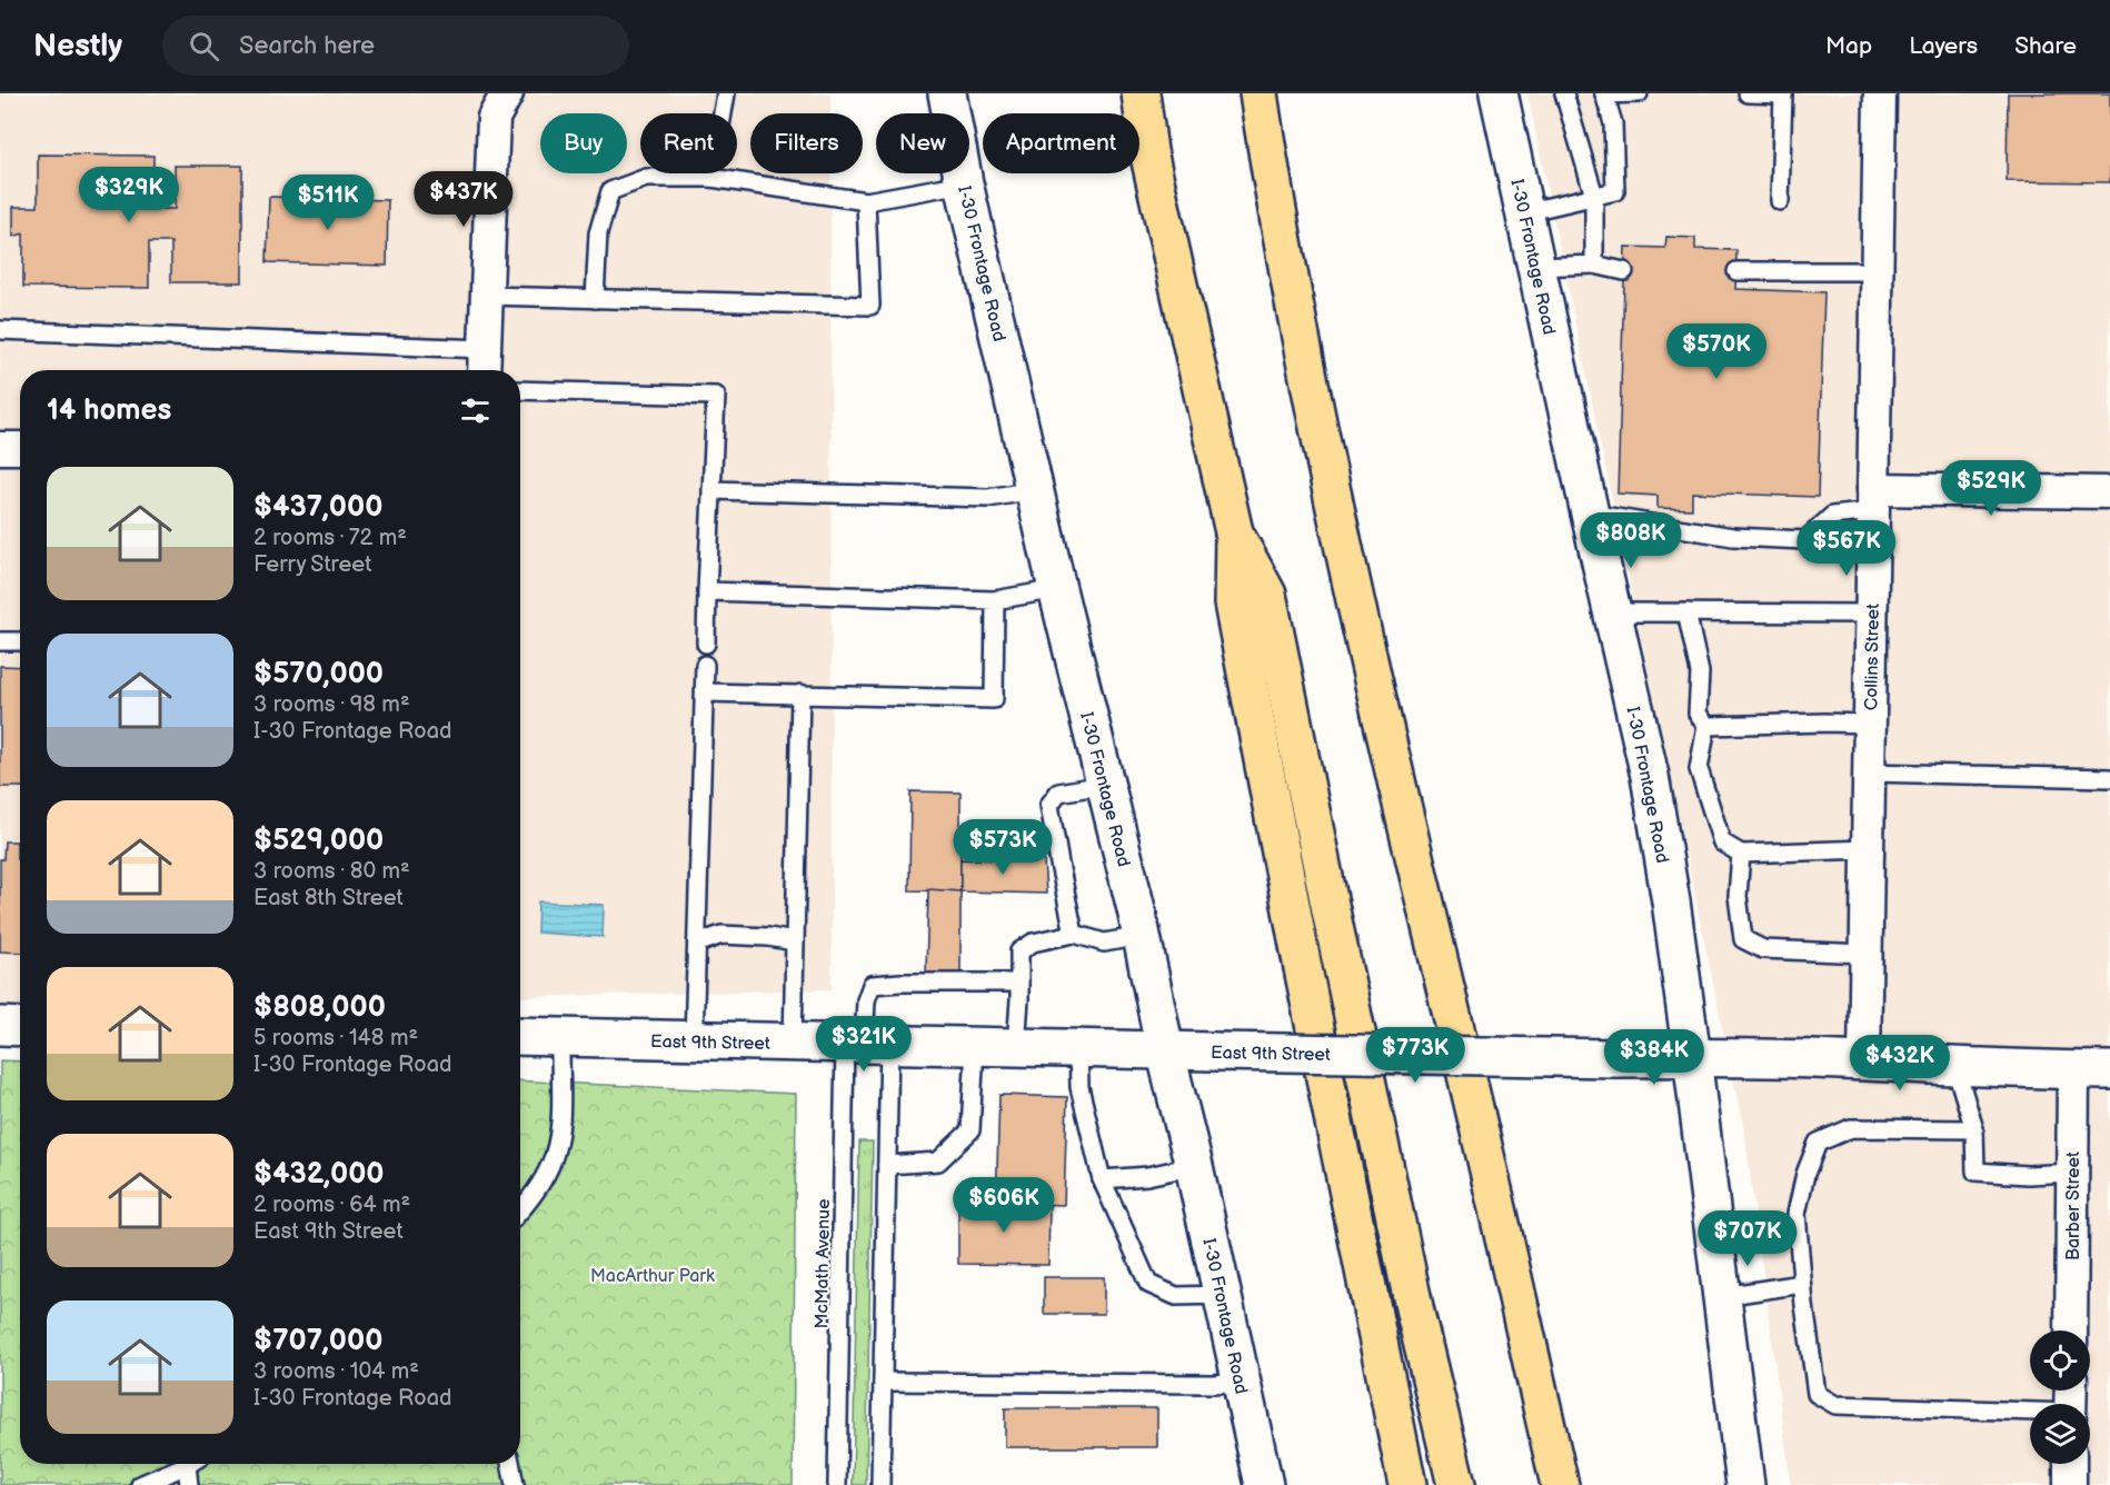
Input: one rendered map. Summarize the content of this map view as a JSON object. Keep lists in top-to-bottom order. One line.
{"streets":{"main road":["I-30 Frontage Road","East 9th Street"],"street":["Collins Street","Barber Street"],"lane":["McMath Avenue"]},"crossings":[["I-30 Frontage Road","East 9th Street"],["Collins Street","East 9th Street"],["East 9th Street","Barber Street"],["East 9th Street","McMath Avenue"]],"parks":["MacArthur Park"],"page":{"header":"Nestly","search":"Search here","nav":["Map","Layers","Share"],"chip":["Buy","Rent","Filters","New","Apartment"],"price":["$329K","$437K","$511K","$570K","$529K","$808K","$567K","$573K","$321K","$773K","$384K","$432K","$606K","$707K"],"heading":"14 homes","list":[{"name":"$437,000","note":"2 rooms · 72 m² · Ferry Street"},{"name":"$570,000","note":"3 rooms · 98 m² · I-30 Frontage Road"},{"name":"$529,000","note":"3 rooms · 80 m² · East 8th Street"},{"name":"$808,000","note":"5 rooms · 148 m² · I-30 Frontage Road"},{"name":"$432,000","note":"2 rooms · 64 m² · East 9th Street"},{"name":"$707,000","note":"3 rooms · 104 m² · I-30 Frontage Road"}]}}
